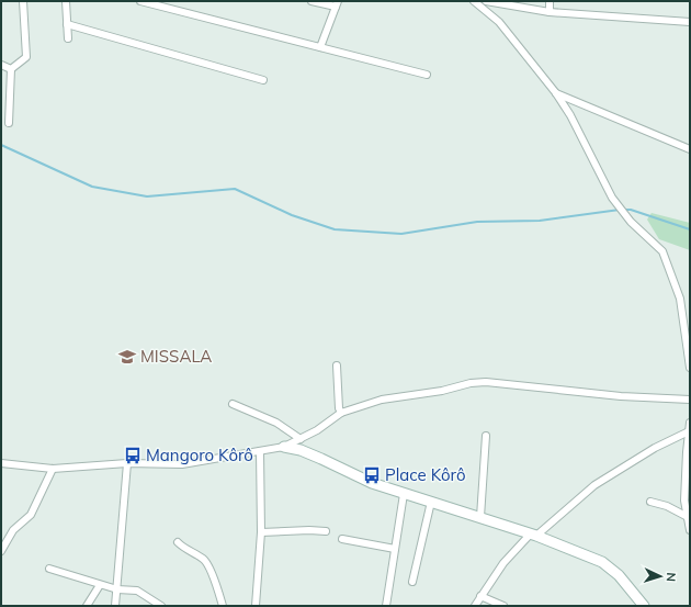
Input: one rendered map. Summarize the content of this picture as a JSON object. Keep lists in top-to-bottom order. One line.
{"places":{"school or university":["MISSALA"],"bus stop":["Mangoro Kôrô","Place Kôrô"]},"north":"right"}
